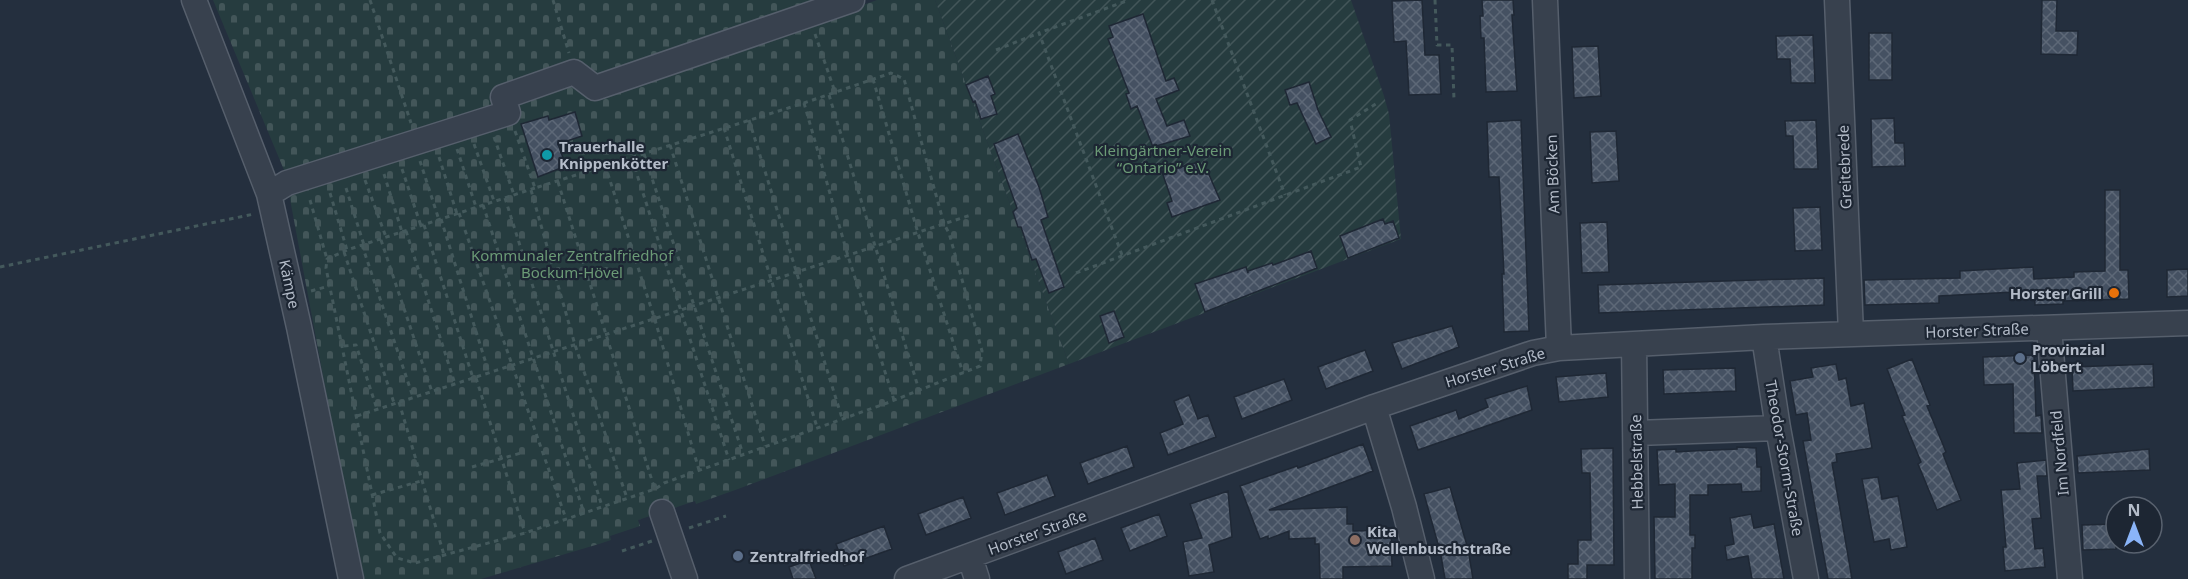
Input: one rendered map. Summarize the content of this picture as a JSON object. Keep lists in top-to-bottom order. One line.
{"streets":{"street":["Greitebrede","Am Böcken","Kämpe","Horster Straße","Im Nordfeld","Theodor-Storm-Straße","Hebbelstraße"]},"crossings":[["Greitebrede","Horster Straße"],["Am Böcken","Horster Straße"],["Horster Straße","Im Nordfeld"],["Horster Straße","Theodor-Storm-Straße"],["Horster Straße","Hebbelstraße"]],"parks":["Kleingärtner-Verein “Ontario” e.V.","Kommunaler Zentralfriedhof Bockum-Hövel"],"places":["Trauerhalle Knippenkötter","Horster Grill","Provinzial Löbert","Kita Wellenbuschstraße","Zentralfriedhof"],"north":"top"}
